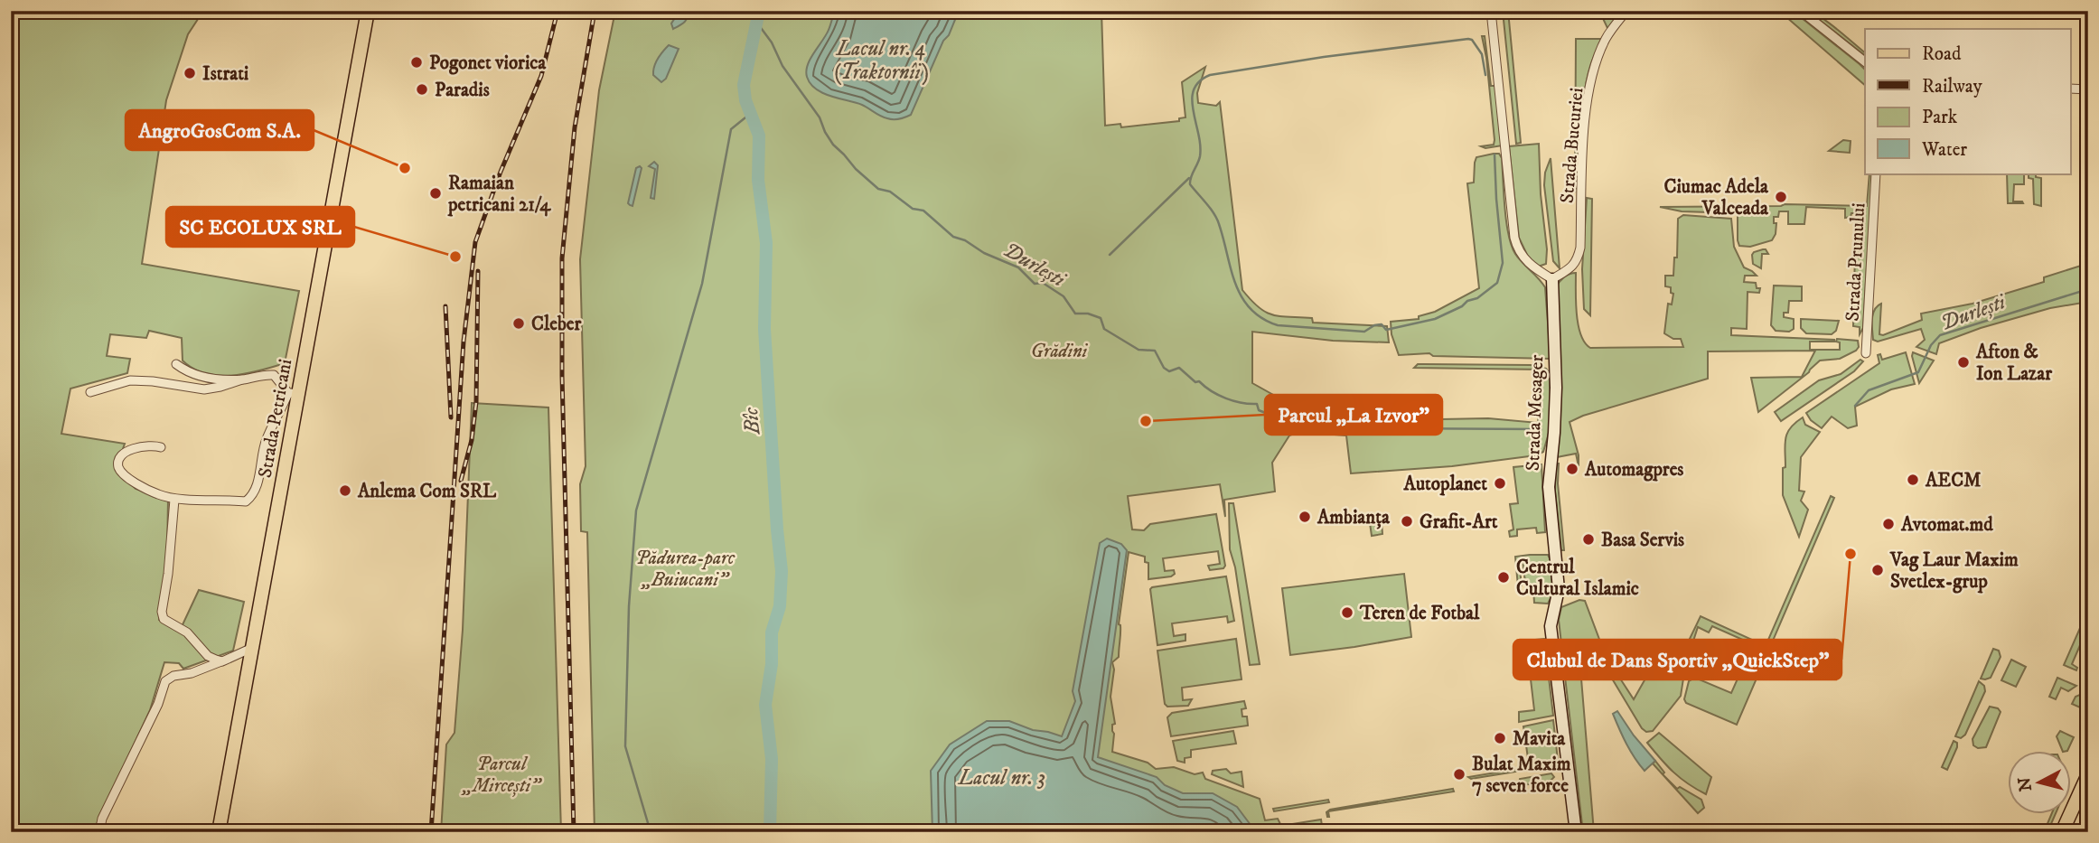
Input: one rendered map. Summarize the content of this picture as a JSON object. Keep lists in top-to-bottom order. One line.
{"streets":{"main road":["Strada Petricani"],"street":["Strada Bucuriei","Strada Prunului","Strada Mesager"]},"crossings":[["Strada Bucuriei","Strada Mesager"]],"water":["Lacul nr. 4 (Traktornîi)","Durlești","Bîc","Lacul nr. 3"],"parks":["Grădini","Pădurea-parc „Buiucani”","Parcul „Mircești”"],"places":["Pogonet viorica","Istrati","Paradis","AngroGosCom S.A.","Ramaian petricani 21/4","Ciumac Adela Valceada","SC ECOLUX SRL","Cleber","Afton & Ion Lazar","Parcul „La Izvor”","Automagpres","AECM","Autoplanet","Anlema Com SRL","Ambianța","Grafit-Art","Avtomat.md","Basa Servis","Clubul de Dans Sportiv „QuickStep”","Vag Laur Maxim Svetlex-grup","Centrul Cultural Islamic","Teren de Fotbal","Mavita","Bulat Maxim 7 seven force"],"legend":["Road","Railway","Park","Water"],"north":"left"}
